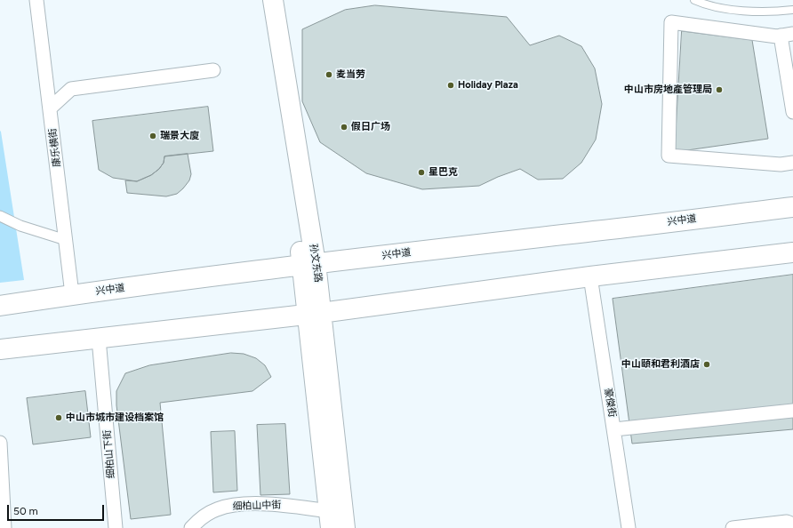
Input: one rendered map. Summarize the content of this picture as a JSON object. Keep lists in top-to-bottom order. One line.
{"streets":{"main road":["兴中道","孙文东路"],"street":["康乐横街","豪傑街","细柏山下街","细柏山中街"]},"crossings":[["康乐横街","兴中道"],["兴中道","孙文东路"],["孙文东路","细柏山中街"]],"places":["麦当劳","Holiday Plaza","中山市房地產管理局","假日广场","瑞景大廈","星巴克","中山頤和君利酒店","中山市城市建设档案馆"],"scale_bar":"50 m"}
